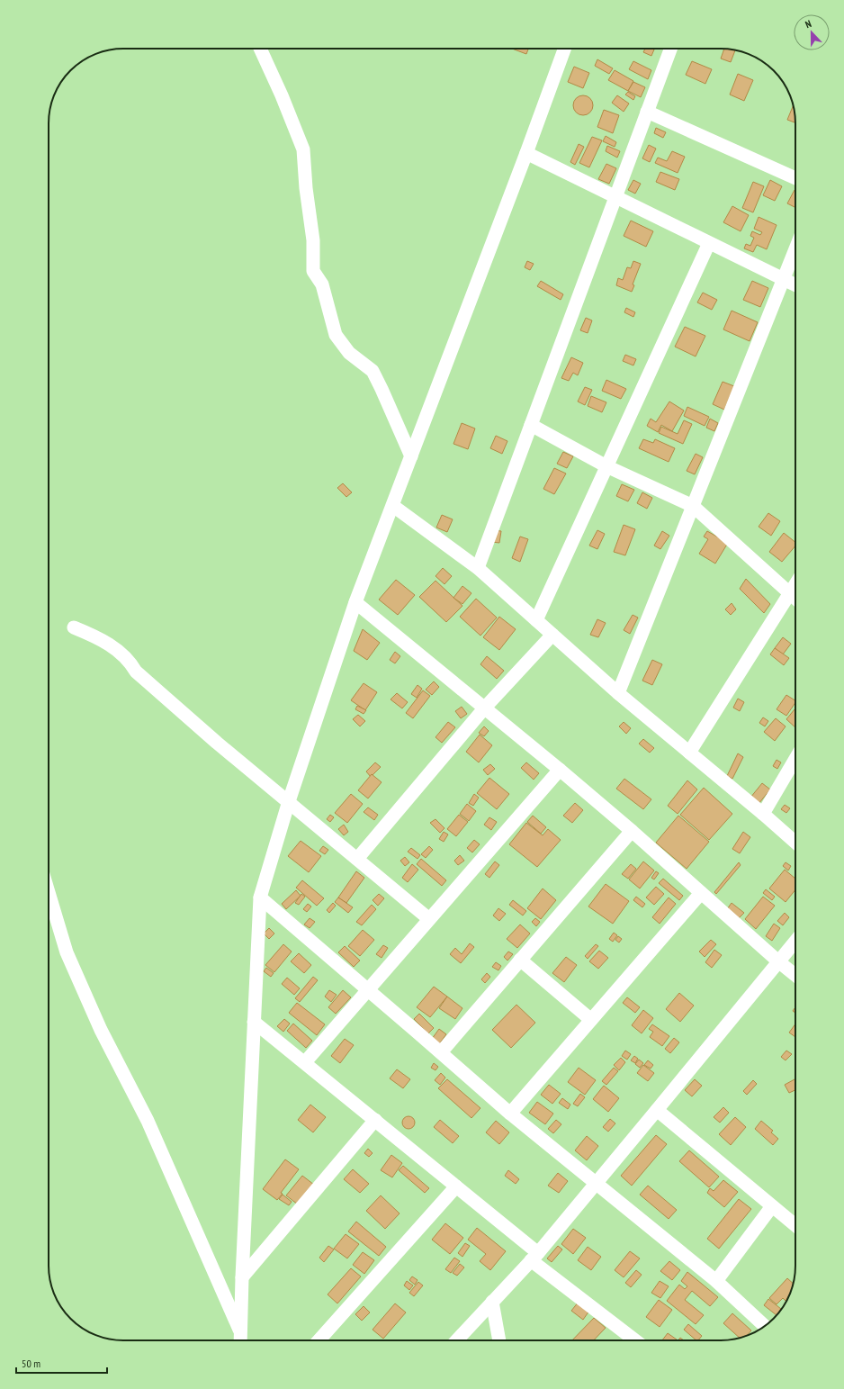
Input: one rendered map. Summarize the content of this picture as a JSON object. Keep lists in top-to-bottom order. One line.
{"scale_bar":"50 m","north":"top"}
